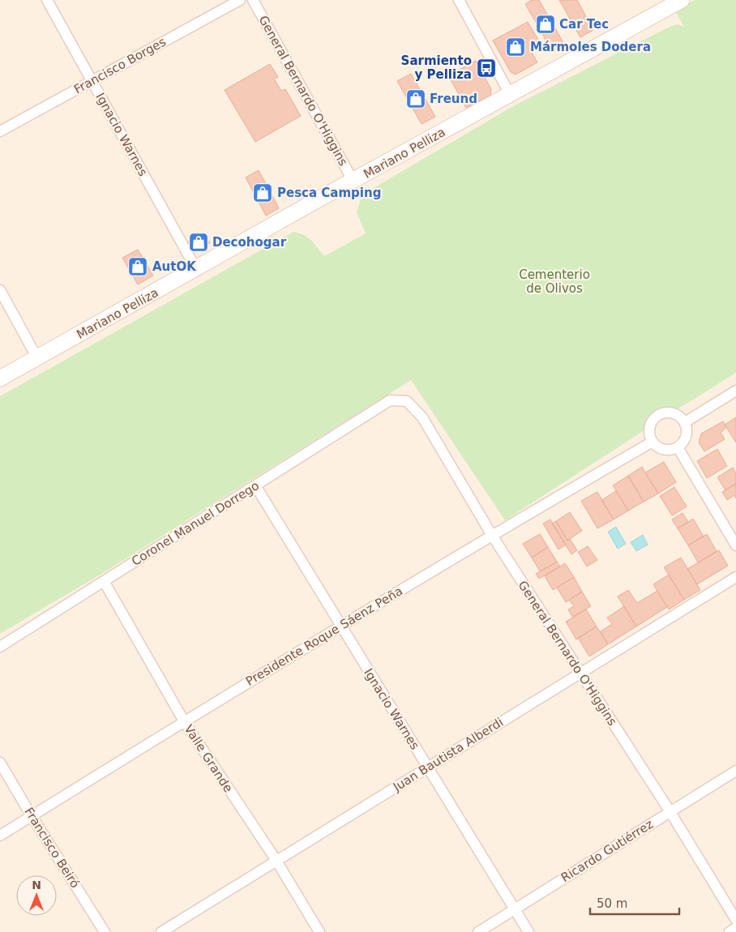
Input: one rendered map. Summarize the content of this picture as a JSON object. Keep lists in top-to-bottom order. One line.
{"streets":{"street":["Francisco Borges","General Bernardo O'Higgins","Ignacio Warnes","Mariano Pelliza","Coronel Manuel Dorrego","Presidente Roque Sáenz Peña","Juan Bautista Alberdi","Valle Grande","Francisco Beiró","Ricardo Gutiérrez"]},"crossings":[["Francisco Borges","Ignacio Warnes"],["General Bernardo O'Higgins","Mariano Pelliza"],["General Bernardo O'Higgins","Coronel Manuel Dorrego"],["General Bernardo O'Higgins","Presidente Roque Sáenz Peña"],["General Bernardo O'Higgins","Juan Bautista Alberdi"],["General Bernardo O'Higgins","Ricardo Gutiérrez"],["Ignacio Warnes","Mariano Pelliza"],["Ignacio Warnes","Coronel Manuel Dorrego"],["Ignacio Warnes","Presidente Roque Sáenz Peña"],["Ignacio Warnes","Juan Bautista Alberdi"],["Ignacio Warnes","Ricardo Gutiérrez"],["Coronel Manuel Dorrego","Valle Grande"],["Presidente Roque Sáenz Peña","Valle Grande"],["Presidente Roque Sáenz Peña","Francisco Beiró"],["Juan Bautista Alberdi","Valle Grande"]],"parks":["Cementerio de Olivos"],"places":{"shop":["Car Tec","Mármoles Dodera","Freund","Pesca Camping","Decohogar","AutOK"],"bus stop":["Sarmiento y Pelliza"]},"scale_bar":"50 m","north":"top"}
